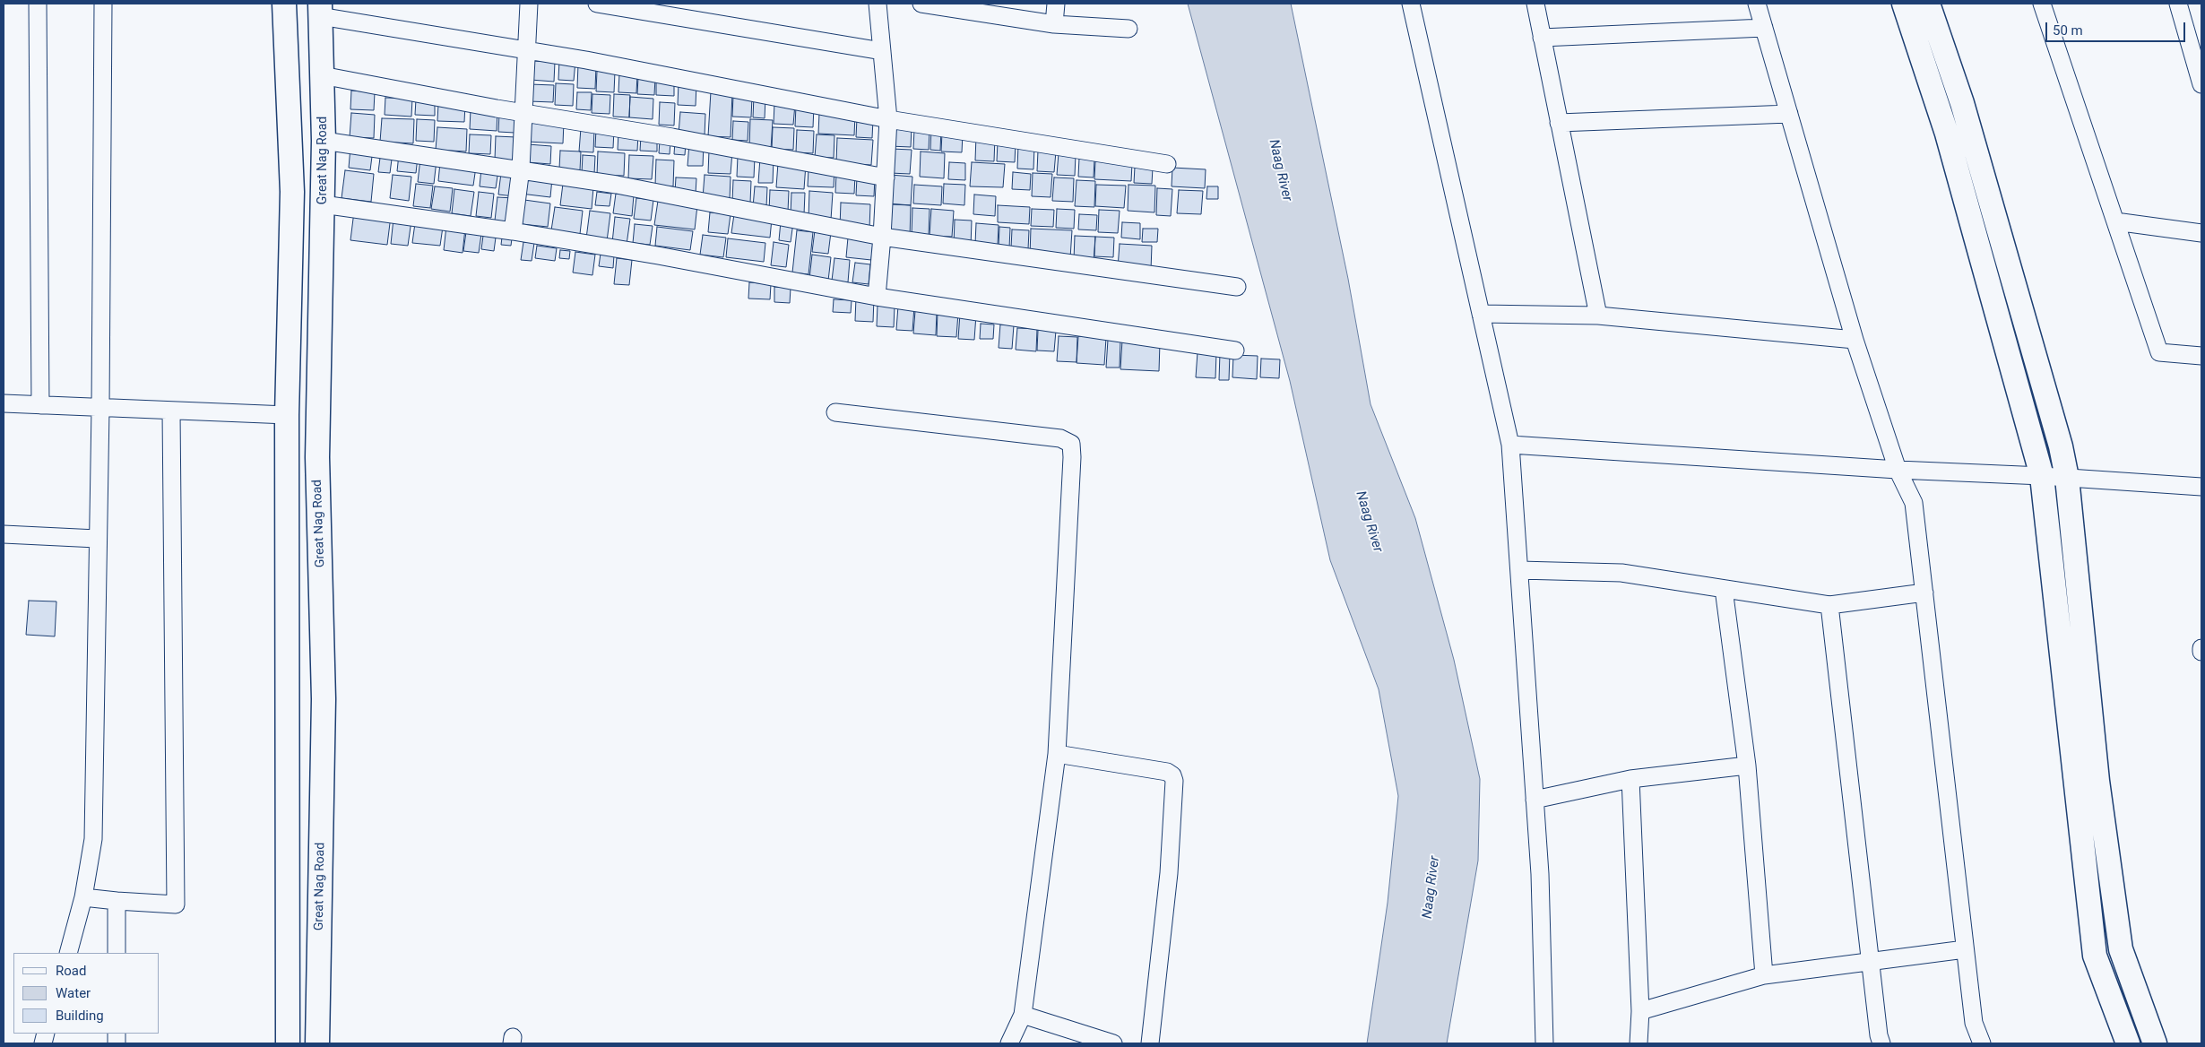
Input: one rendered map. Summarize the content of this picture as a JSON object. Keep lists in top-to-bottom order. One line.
{"streets":{"main road":["Great Nag Road"]},"water":["Naag River"],"legend":["Road","Water","Building"],"scale_bar":"50 m"}
